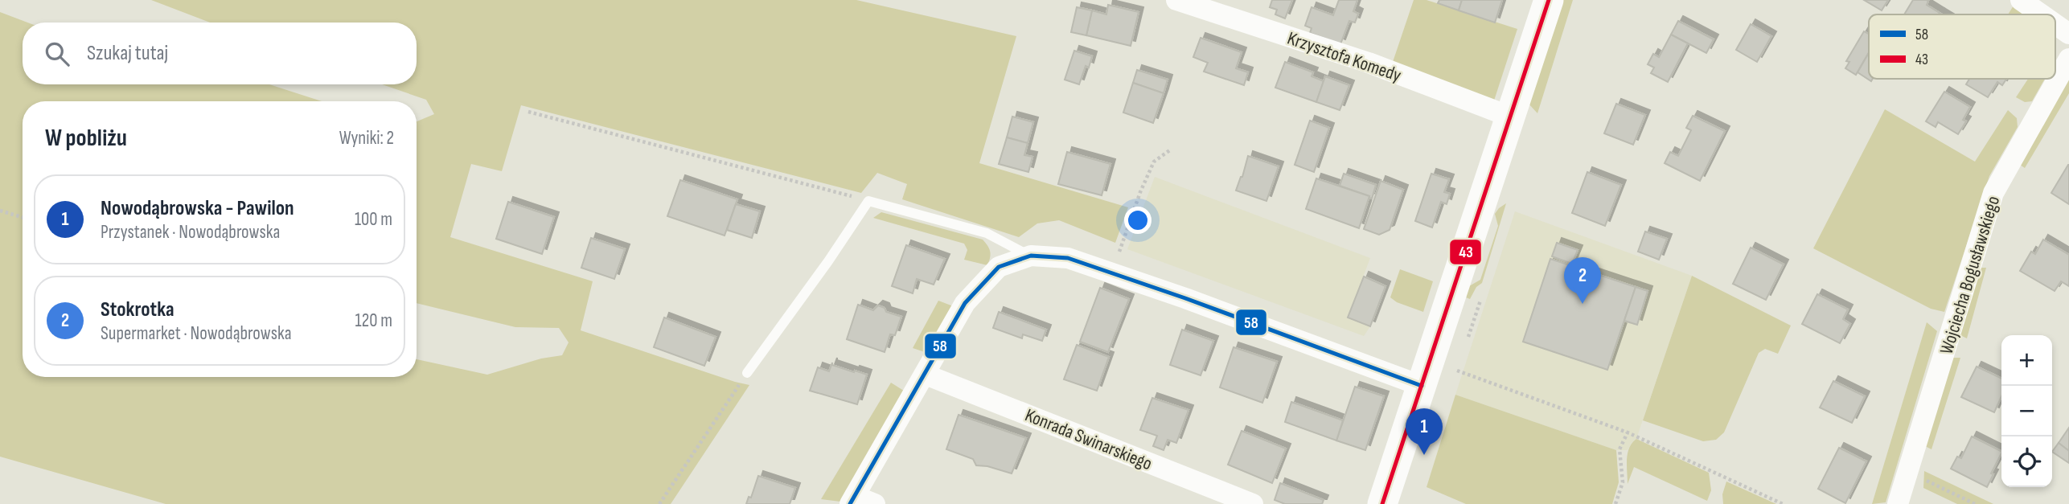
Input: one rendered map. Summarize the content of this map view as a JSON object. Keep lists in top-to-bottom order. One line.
{"streets":{"street":["Krzysztofa Komedy","Wojciecha Bogusławskiego","Konrada Swinarskiego"]},"lines":["transit line 43","transit line 58"],"legend":["58","43"],"page":{"search":"Szukaj tutaj","heading":["W pobliżu","Wyniki: 2"],"list":[{"mark":"1","name":"Nowodąbrowska - Pawilon","note":"Przystanek · Nowodąbrowska","value":"100 m"},{"mark":"2","name":"Stokrotka","note":"Supermarket · Nowodąbrowska","value":"120 m"}],"pins":["2","1"],"map_buttons":["+","−"]}}
